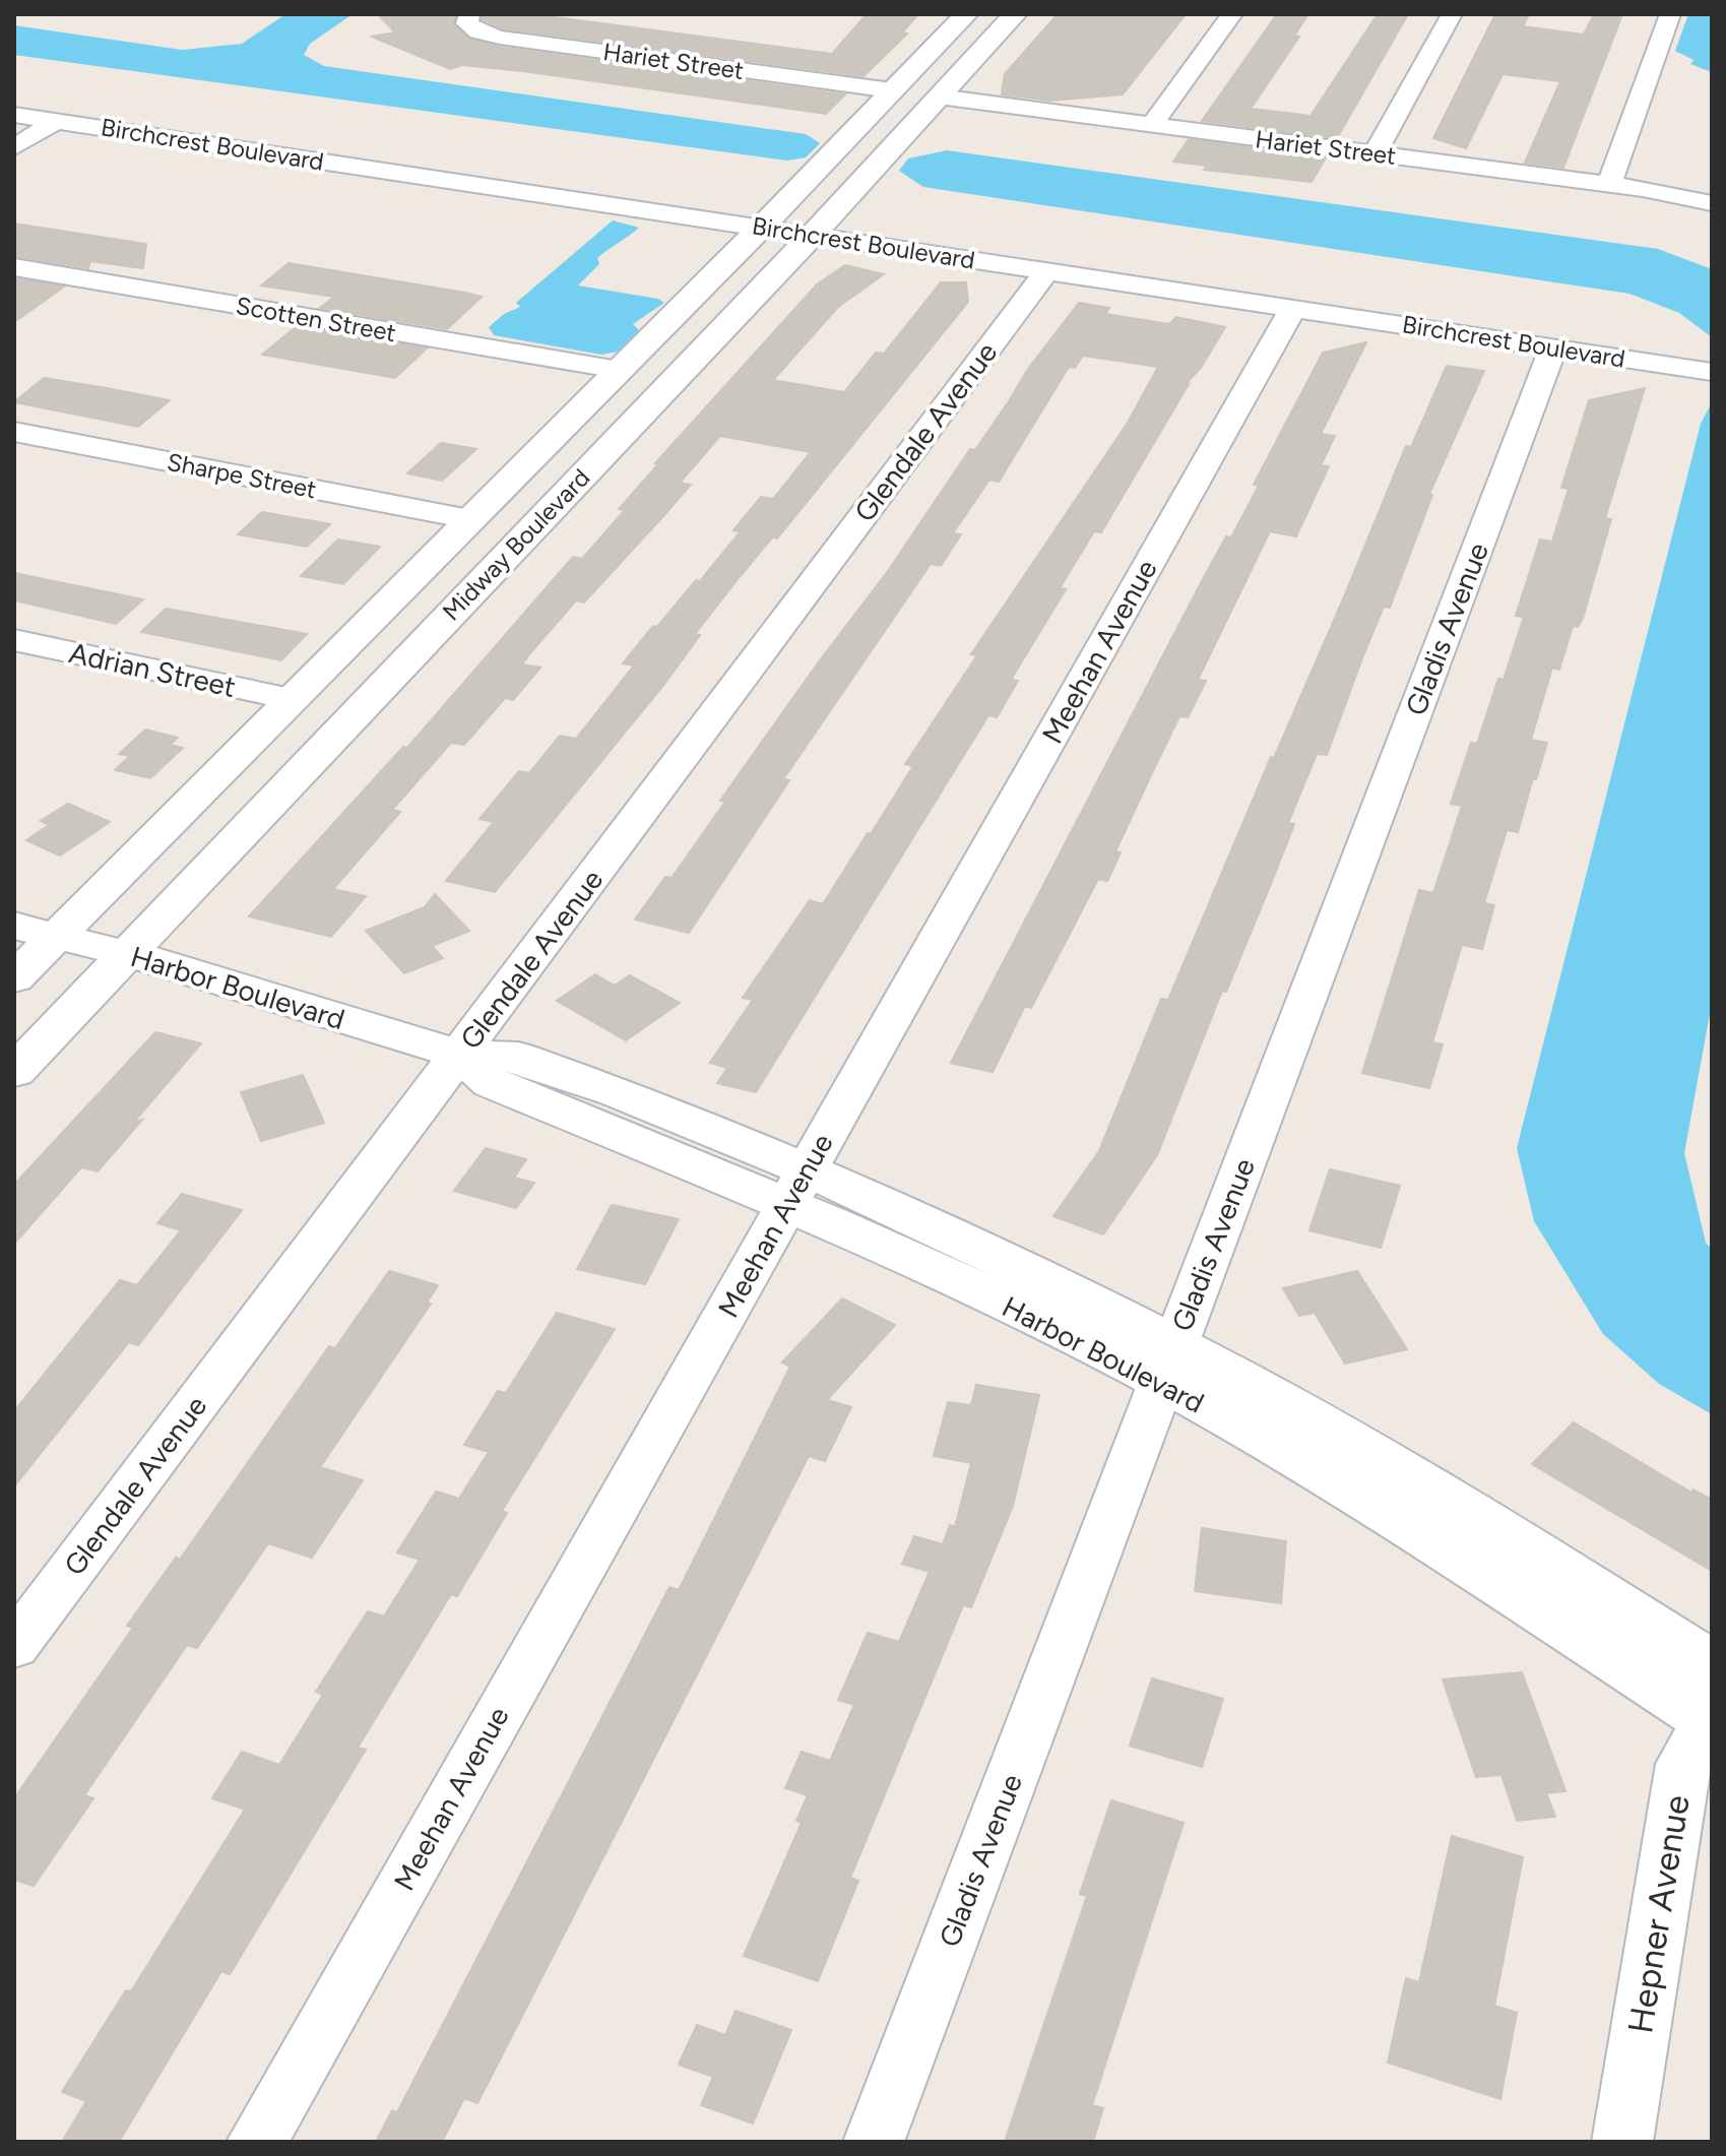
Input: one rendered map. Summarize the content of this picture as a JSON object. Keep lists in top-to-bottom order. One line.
{"streets":{"street":["Hariet Street","Birchcrest Boulevard","Scotten Street","Glendale Avenue","Sharpe Street","Midway Boulevard","Gladis Avenue","Meehan Avenue","Adrian Street","Harbor Boulevard","Hepner Avenue"]},"crossings":[["Hariet Street","Midway Boulevard"],["Birchcrest Boulevard","Glendale Avenue"],["Birchcrest Boulevard","Midway Boulevard"],["Birchcrest Boulevard","Gladis Avenue"],["Birchcrest Boulevard","Meehan Avenue"],["Scotten Street","Midway Boulevard"],["Glendale Avenue","Harbor Boulevard"],["Sharpe Street","Midway Boulevard"],["Midway Boulevard","Adrian Street"],["Midway Boulevard","Harbor Boulevard"],["Gladis Avenue","Harbor Boulevard"],["Meehan Avenue","Harbor Boulevard"],["Harbor Boulevard","Hepner Avenue"]]}
